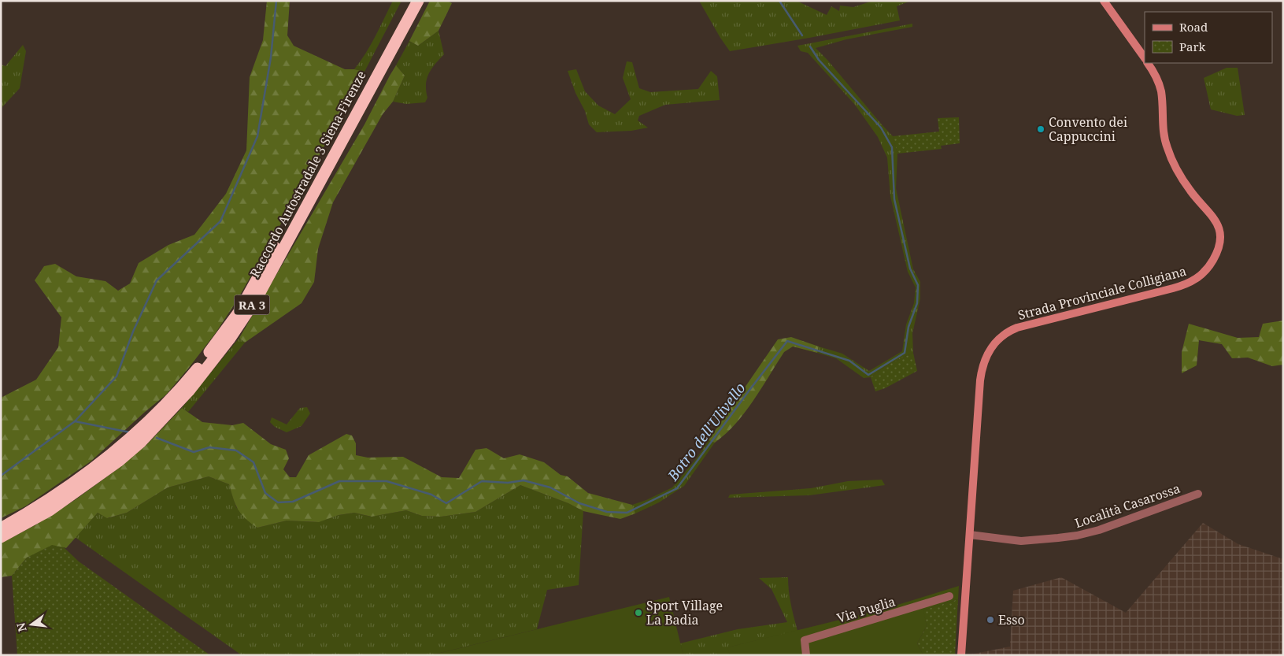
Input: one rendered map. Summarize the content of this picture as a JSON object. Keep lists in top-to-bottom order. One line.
{"streets":{"highway":["Raccordo Autostradale 3 Siena-Firenze","RA 3"],"main road":["Strada Provinciale Colligiana"],"street":["Località Casarossa","Via Puglia"]},"crossings":[["Strada Provinciale Colligiana","Località Casarossa"]],"water":["Botro dell'Ulivello"],"places":["Convento dei Cappuccini","Sport Village La Badia","Esso"],"legend":["Road","Park"],"north":"left"}
